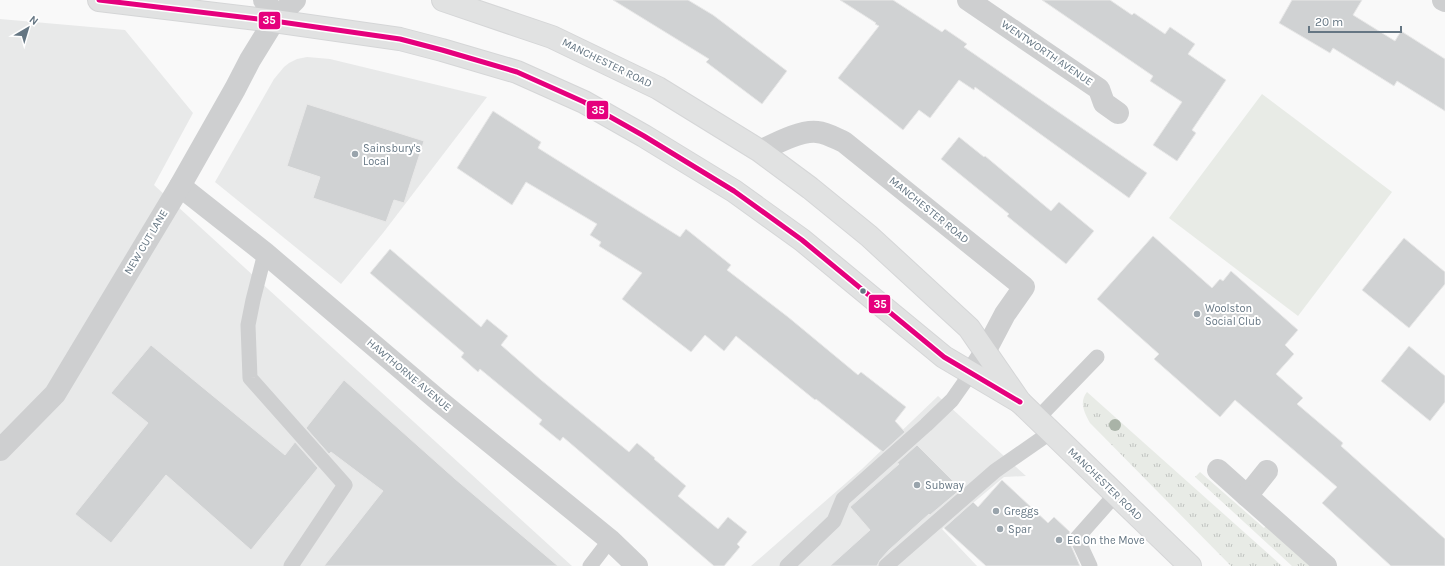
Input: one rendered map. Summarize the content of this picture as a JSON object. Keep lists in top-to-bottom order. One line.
{"streets":{"main road":["MANCHESTER ROAD"],"street":["WENTWORTH AVENUE","NEW CUT LANE","HAWTHORNE AVENUE"]},"crossings":[["MANCHESTER ROAD","NEW CUT LANE"],["NEW CUT LANE","HAWTHORNE AVENUE"]],"places":["Sainsbury's Local","Woolston Social Club","Subway","Greggs","Spar","EG On the Move"],"lines":["transit line 35"],"scale_bar":"20 m","north":"top right"}
